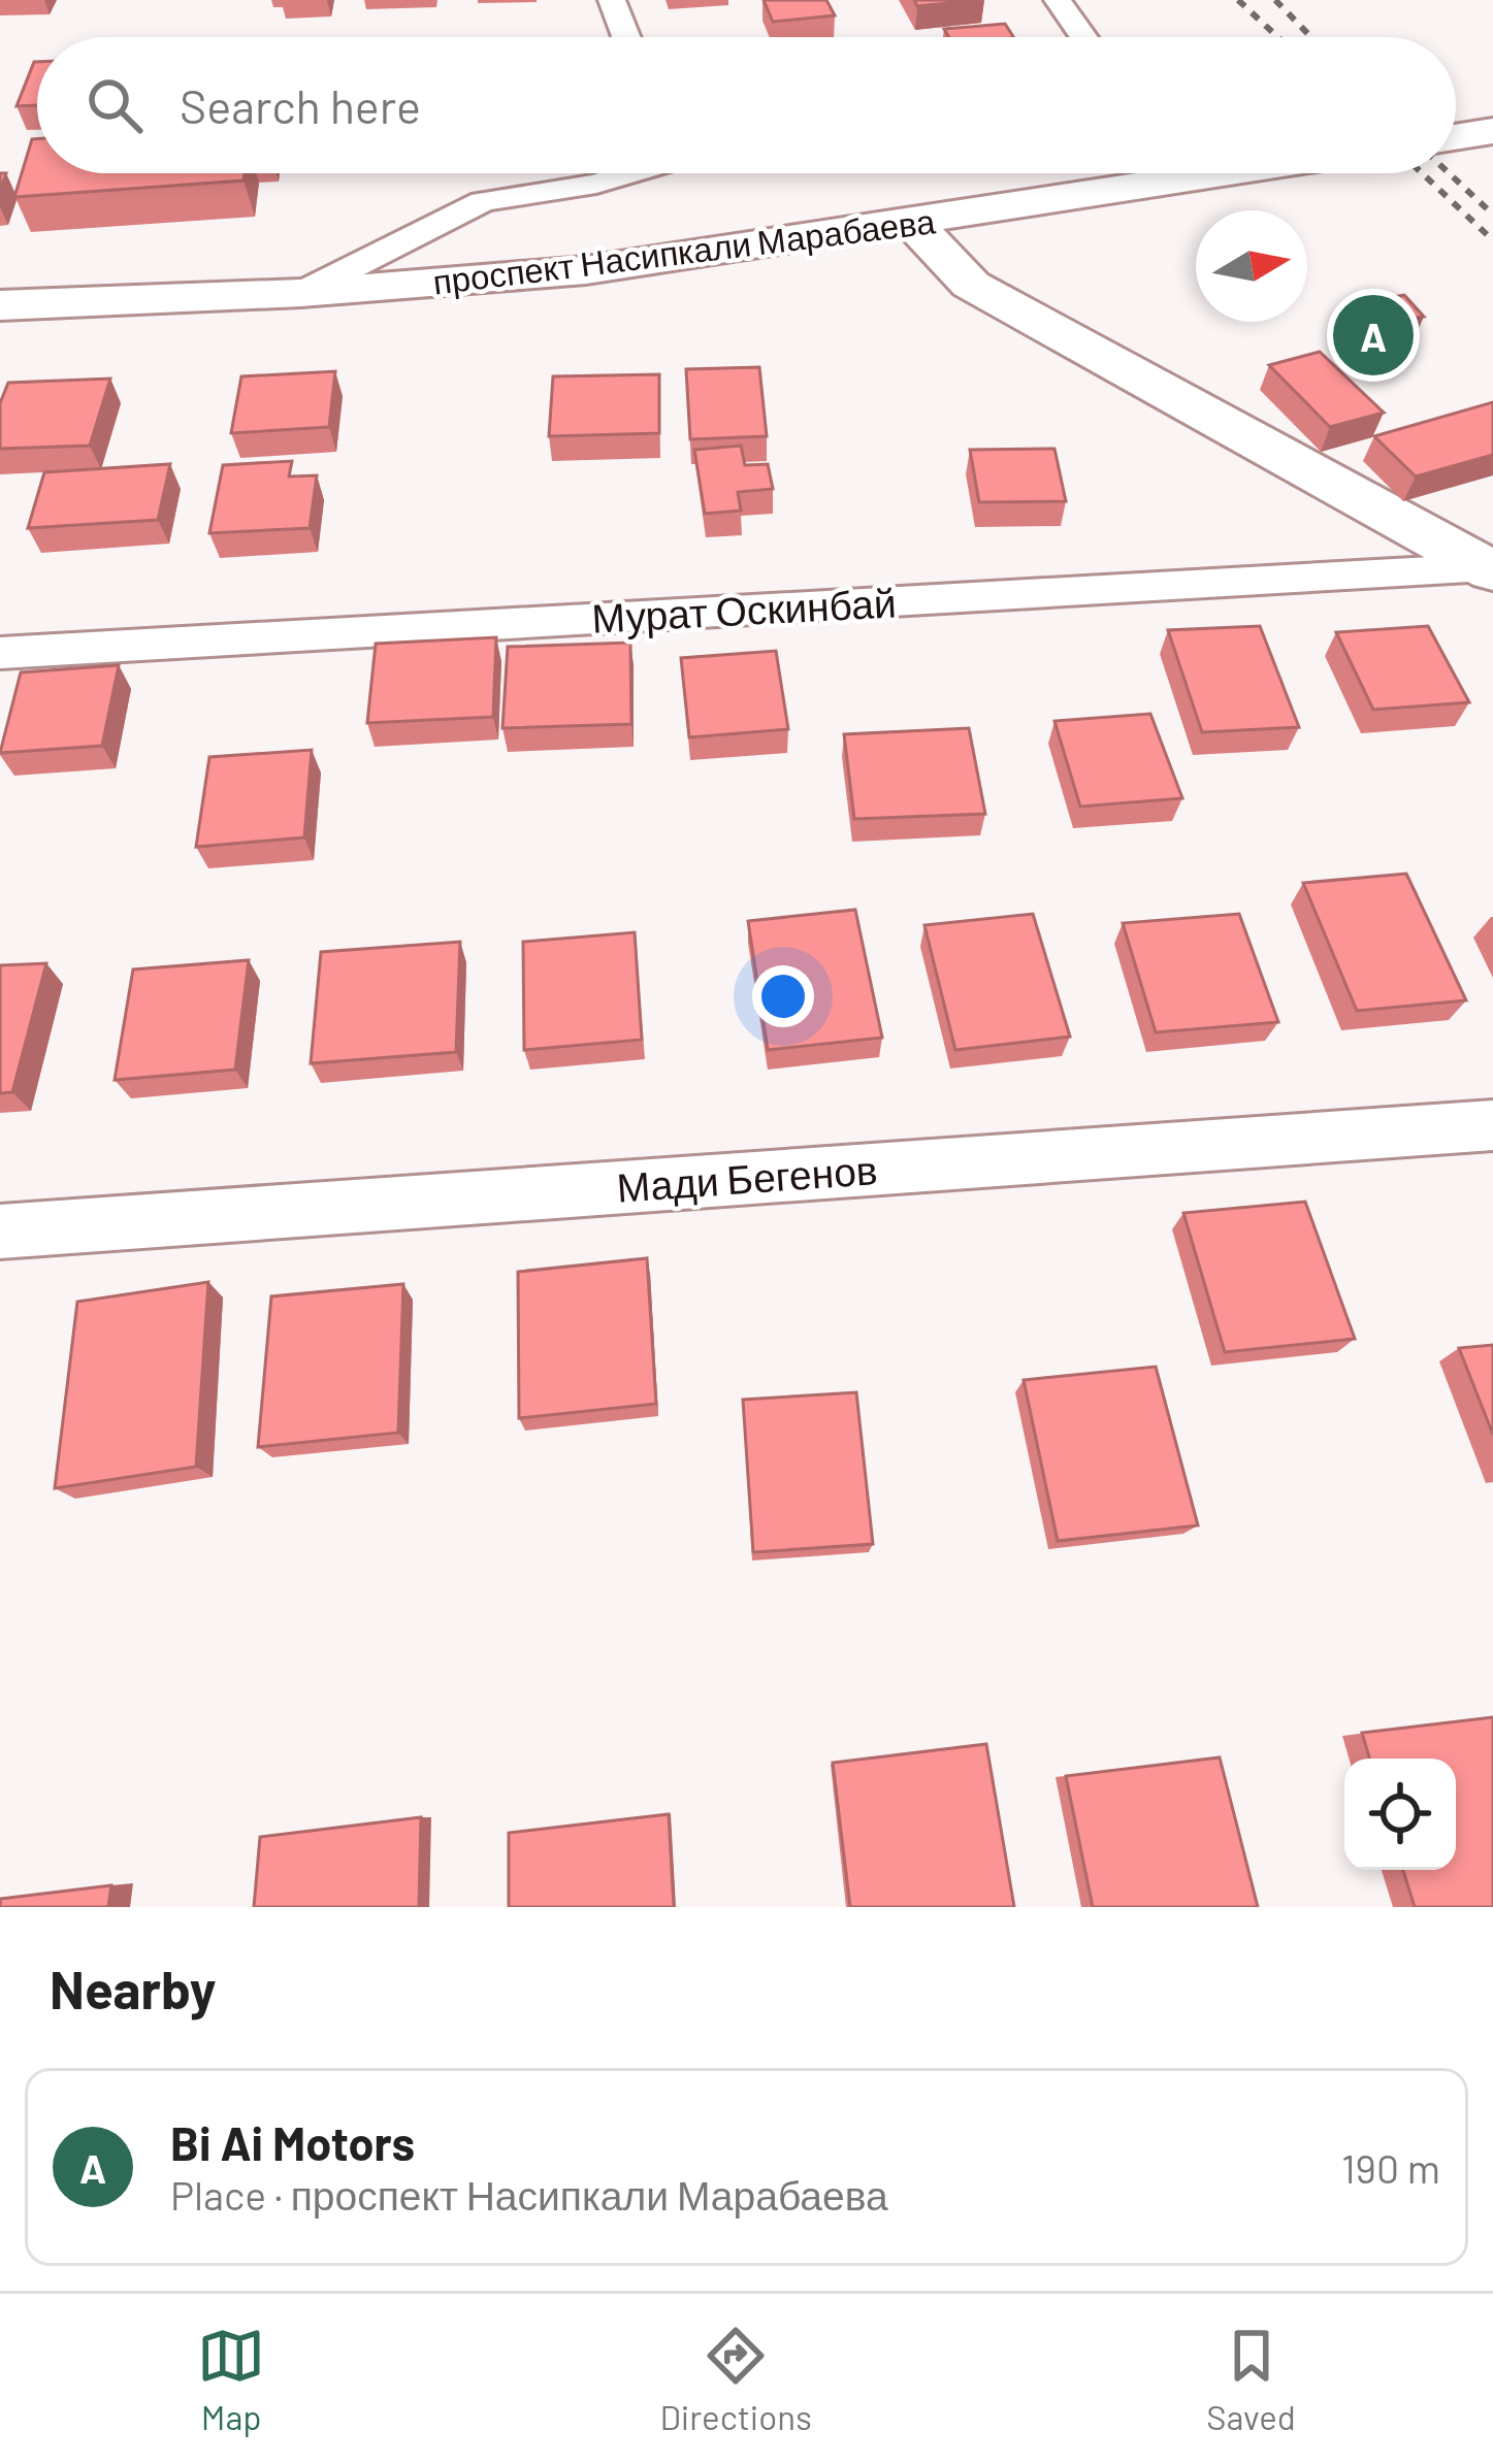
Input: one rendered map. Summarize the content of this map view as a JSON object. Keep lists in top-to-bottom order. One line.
{"streets":{"main road":["проспект Насипкали Марабаева"],"street":["Мурат Оскинбай","Мади Бегенов"]},"north":"right","page":{"search":"Search here","pins":"A","heading":"Nearby","list":[{"mark":"A","name":"Bi Ai Motors","note":"Place · проспект Насипкали Марабаева","value":"190 m"}],"nav":["Map","Directions","Saved"]}}
